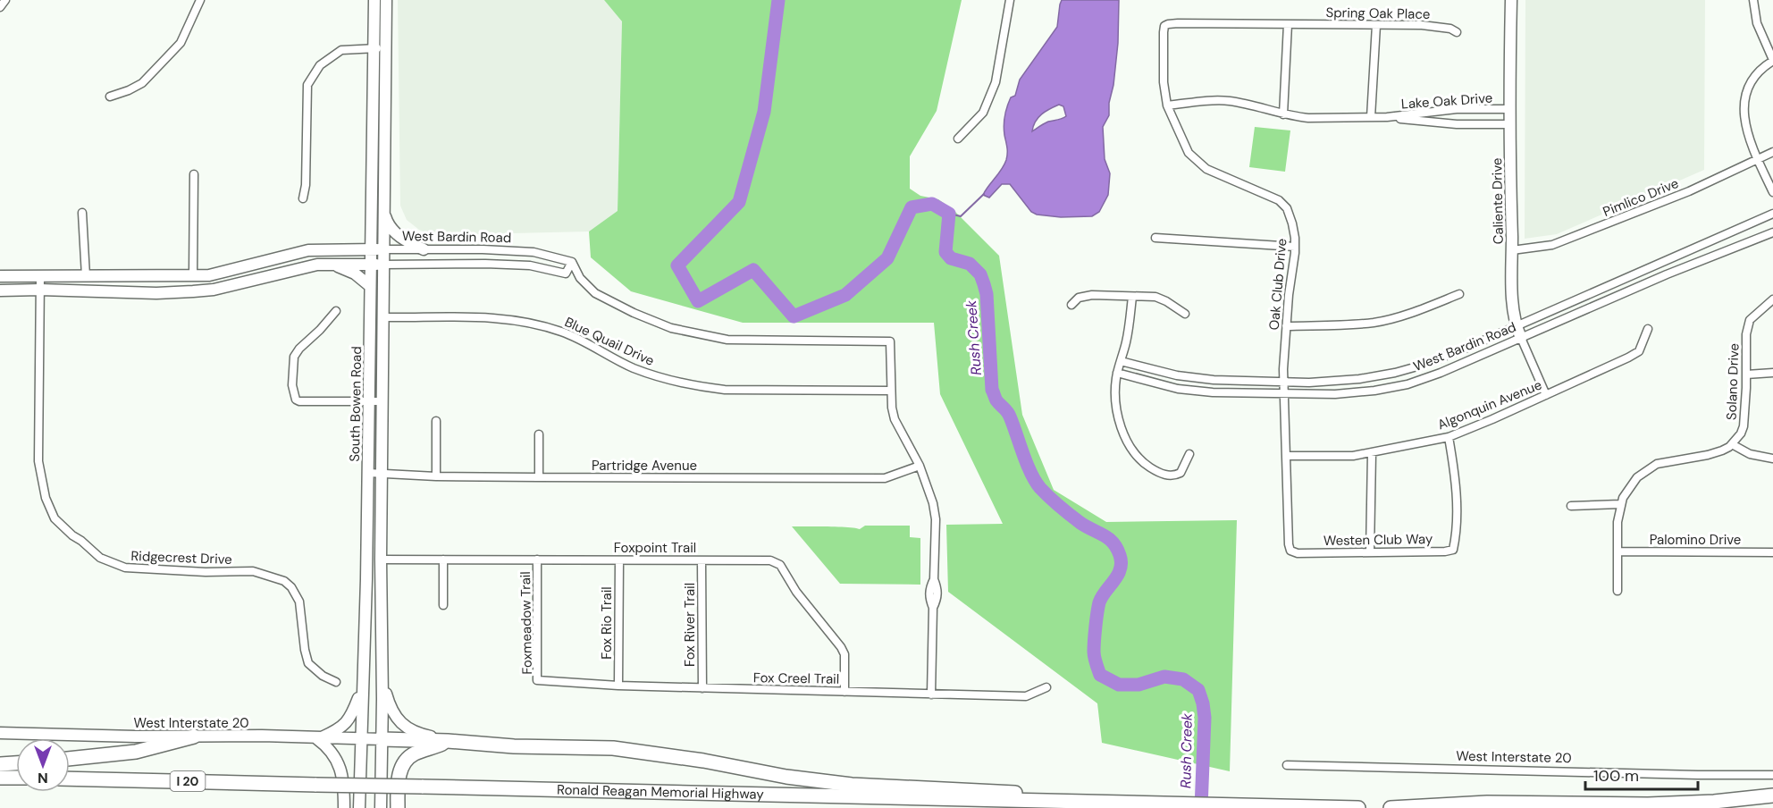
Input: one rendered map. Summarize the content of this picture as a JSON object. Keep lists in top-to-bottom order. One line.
{"streets":{"highway":["I 20","Ronald Reagan Memorial Highway"],"main road":["Caliente Drive","West Bardin Road","South Bowen Road","West Interstate 20"],"street":["Spring Oak Place","Lake Oak Drive","Pimlico Drive","Oak Club Drive","Blue Quail Drive","Solano Drive","Algonquin Avenue","Partridge Avenue","Westen Club Way","Palomino Drive","Foxpoint Trail","Ridgecrest Drive","Foxmeadow Trail","Fox Rio Trail","Fox River Trail","Fox Creel Trail"]},"crossings":[["Spring Oak Place","Oak Club Drive"],["Lake Oak Drive","Caliente Drive"],["Lake Oak Drive","Oak Club Drive"],["Pimlico Drive","Caliente Drive"],["Caliente Drive","West Bardin Road"],["Caliente Drive","Algonquin Avenue"],["West Bardin Road","Oak Club Drive"],["West Bardin Road","South Bowen Road"],["West Bardin Road","Ridgecrest Drive"],["Oak Club Drive","Algonquin Avenue"],["Oak Club Drive","Westen Club Way"],["Blue Quail Drive","South Bowen Road"],["South Bowen Road","Partridge Avenue"],["South Bowen Road","Foxpoint Trail"],["South Bowen Road","West Interstate 20"],["Algonquin Avenue","Westen Club Way"],["Foxpoint Trail","Foxmeadow Trail"],["Foxpoint Trail","Fox Rio Trail"],["Foxpoint Trail","Fox River Trail"],["Foxpoint Trail","Fox Creel Trail"],["Foxmeadow Trail","Fox Creel Trail"],["Fox Rio Trail","Fox Creel Trail"],["Fox River Trail","Fox Creel Trail"]],"water":["Rush Creek"],"scale_bar":"100 m","north":"bottom"}
